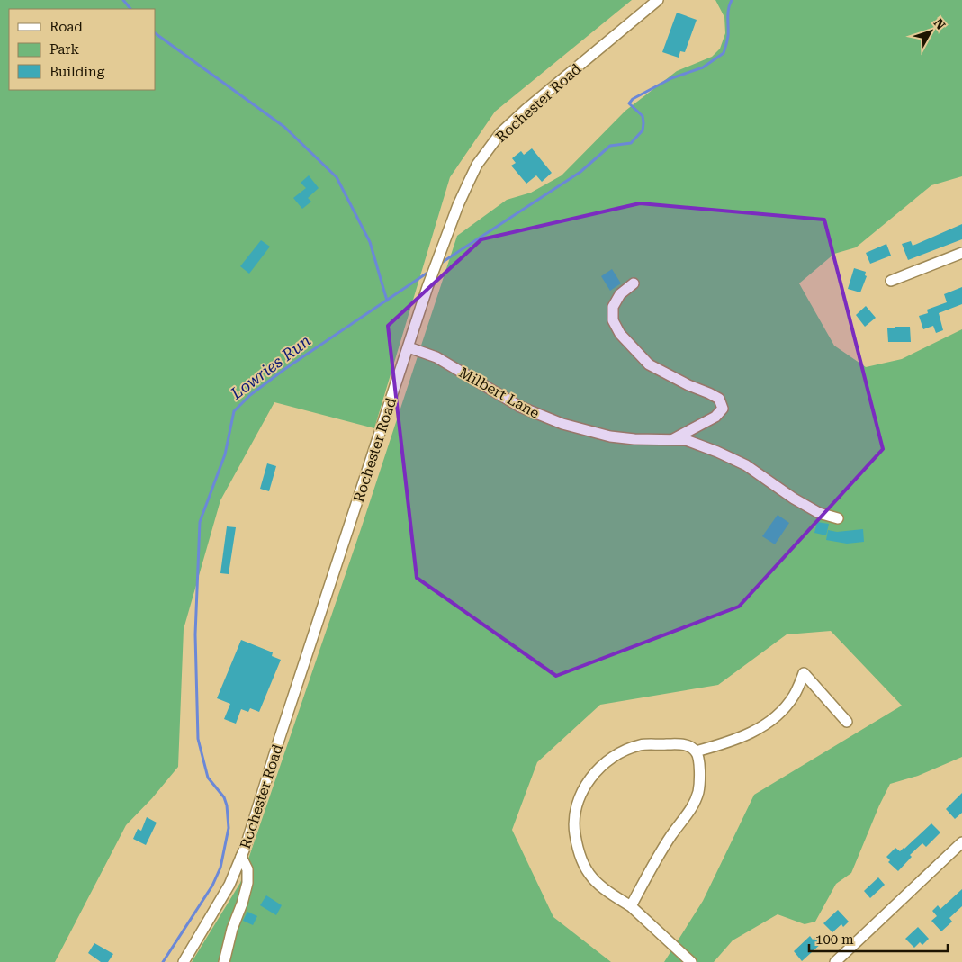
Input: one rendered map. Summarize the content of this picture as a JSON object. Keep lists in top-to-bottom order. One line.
{"streets":{"street":["Rochester Road","Milbert Lane"]},"crossings":[["Rochester Road","Milbert Lane"]],"water":["Lowries Run"],"legend":["Road","Park","Building"],"scale_bar":"100 m","north":"top right"}
